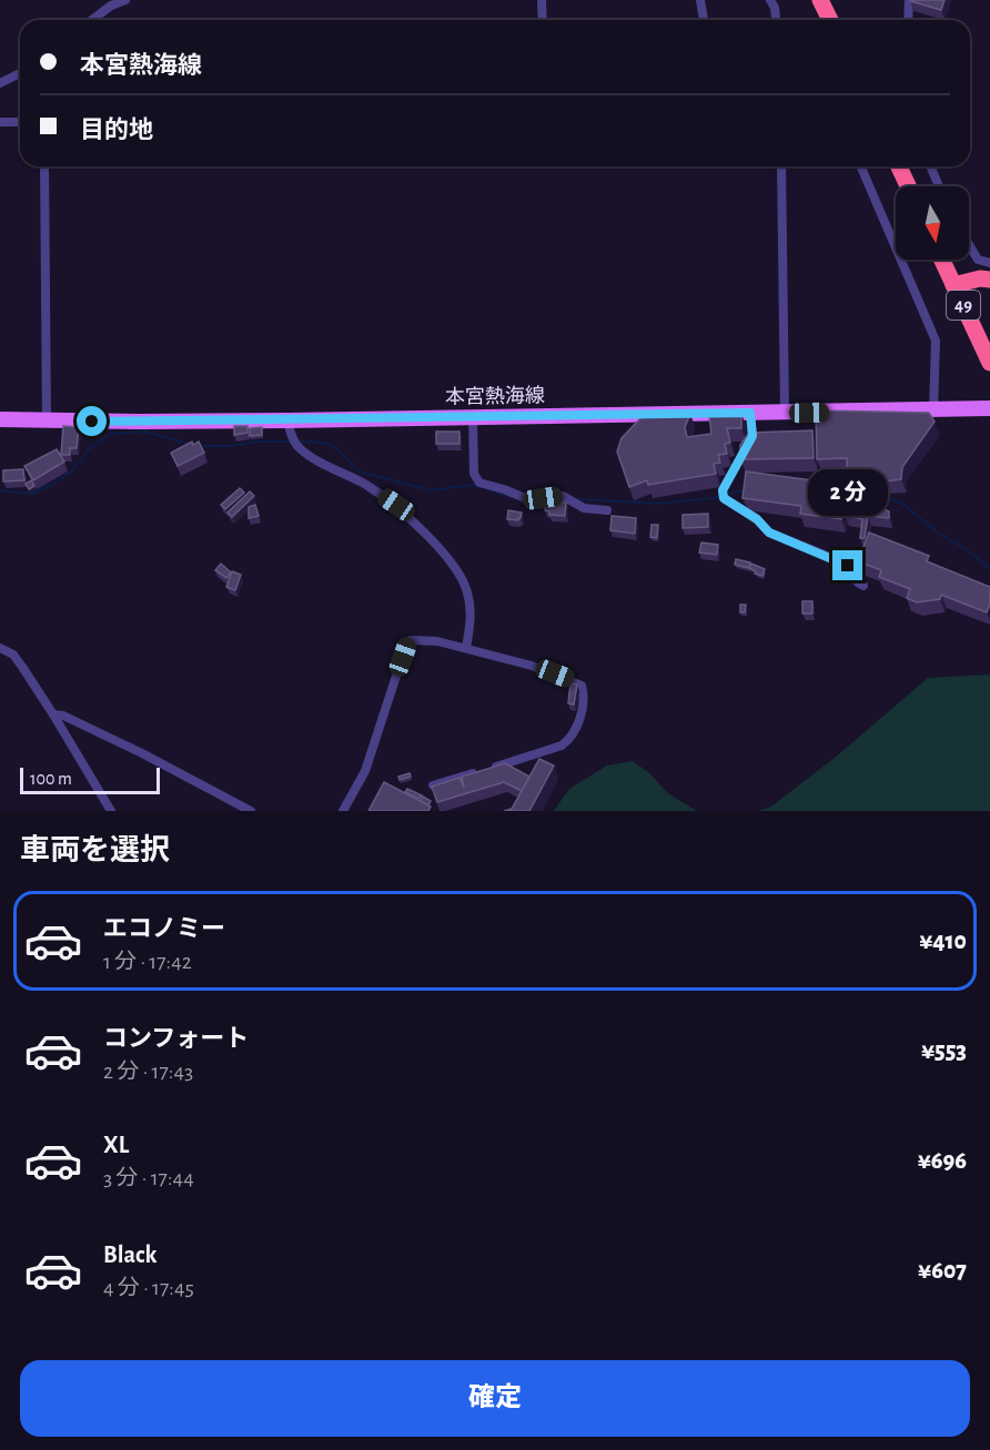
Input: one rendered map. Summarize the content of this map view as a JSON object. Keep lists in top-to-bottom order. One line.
{"streets":{"highway":["49"],"main road":["本宮熱海線"]},"scale_bar":"100 m","north":"bottom","page":{"banner":["本宮熱海線","目的地"],"bubble":"2 分","scale":"100 m","heading":"車両を選択","list":[{"name":"エコノミー","note":"1 分 · 17:42","value":"¥410"},{"name":"コンフォート","note":"2 分 · 17:43","value":"¥553"},{"name":"XL","note":"3 分 · 17:44","value":"¥696"},{"name":"Black","note":"4 分 · 17:45","value":"¥607"}],"buttons":"確定"}}
